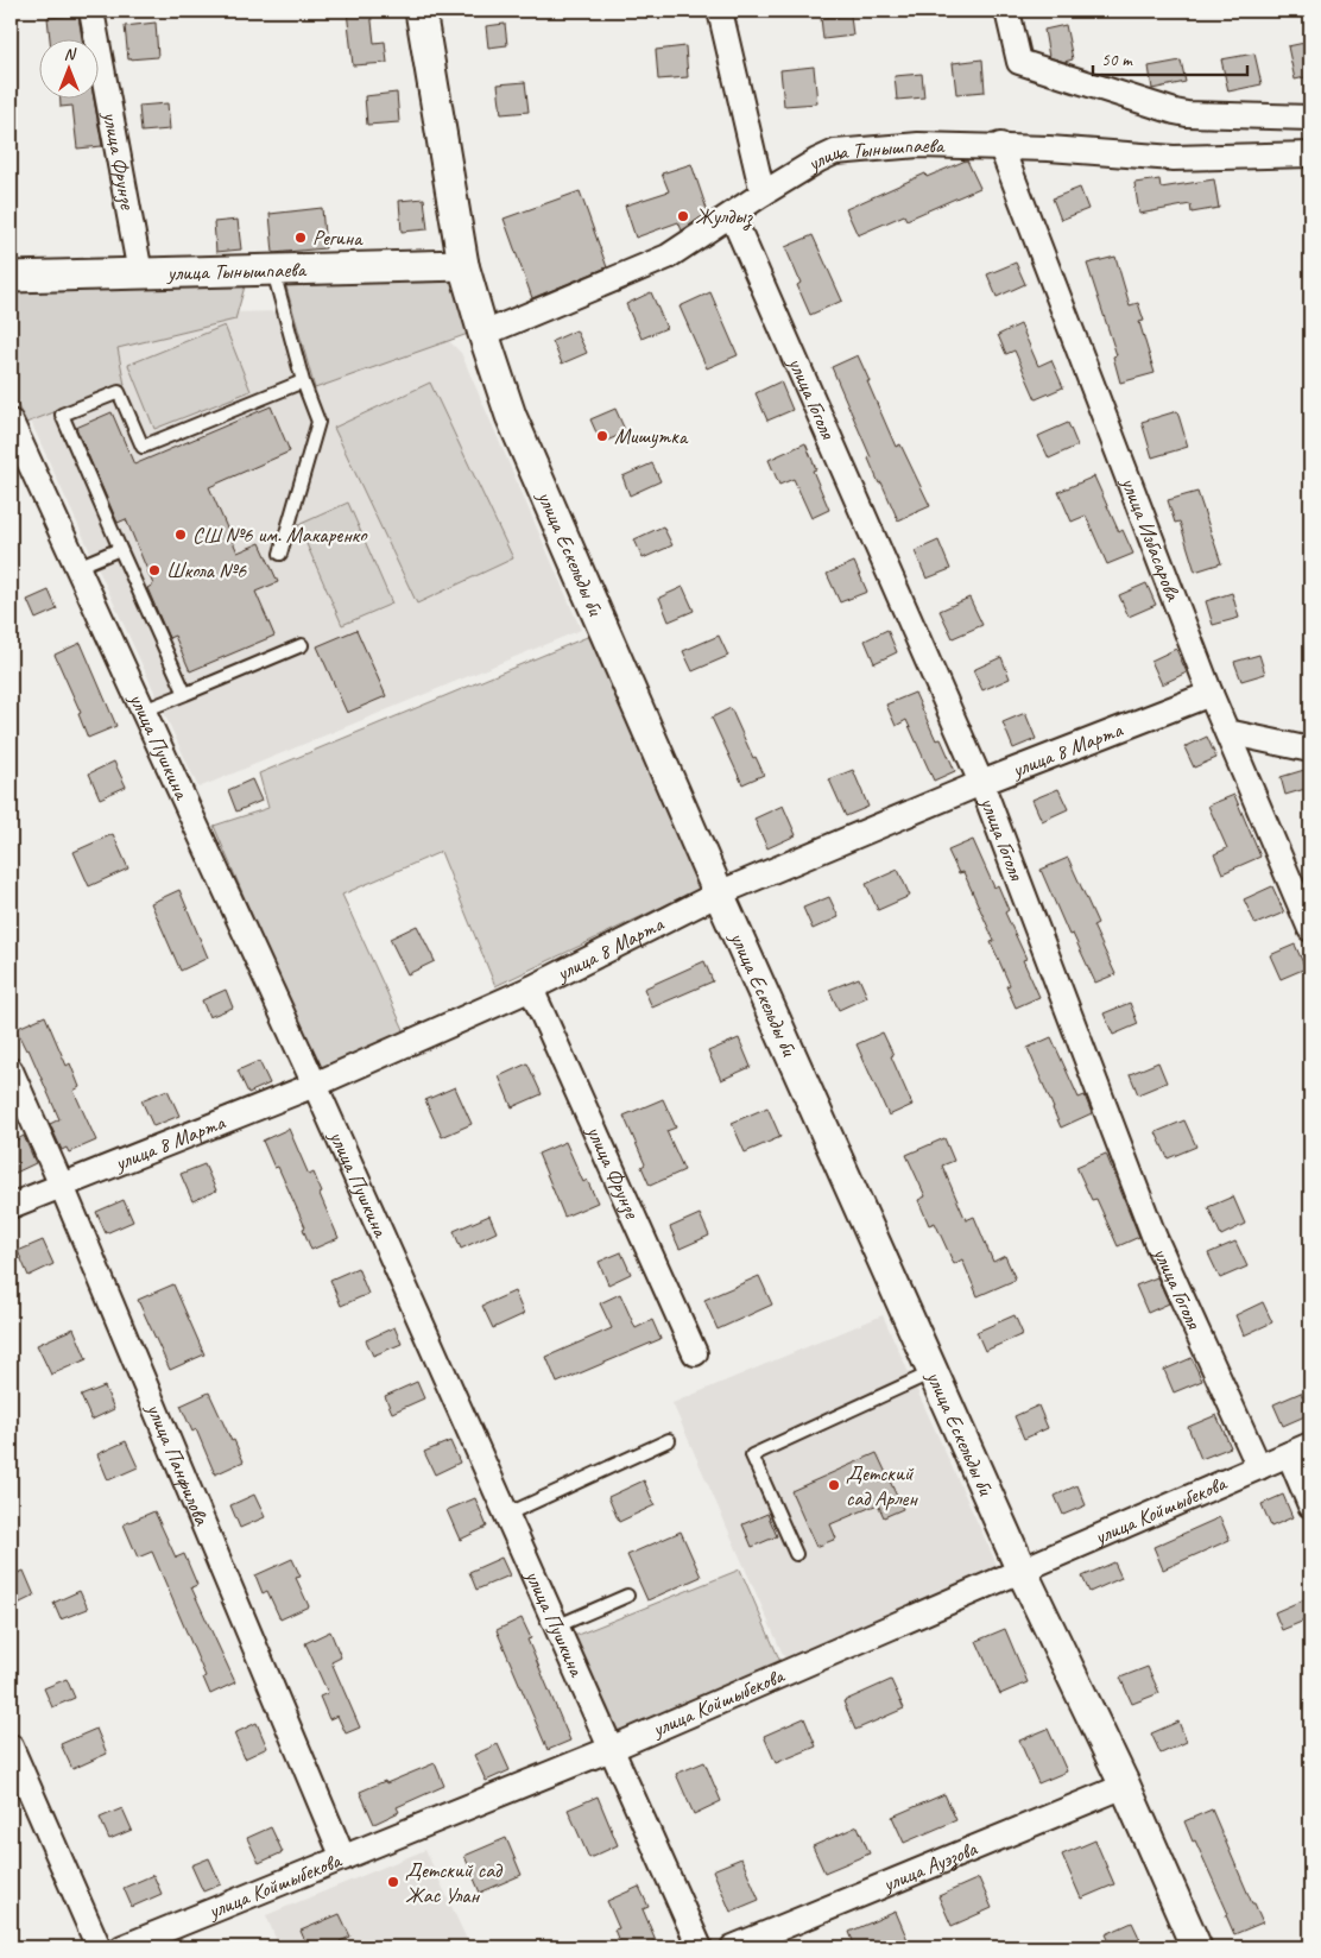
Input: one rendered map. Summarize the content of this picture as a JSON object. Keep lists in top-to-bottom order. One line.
{"streets":{"street":["улица Тынышпаева","улица Фрунзе","улица Гоголя","улица Избасарова","улица Ескельды би","улица Пушкина","улица 8 Марта","улица Панфилова","улица Койшыбекова","улица Ауэзова"]},"crossings":[["улица Тынышпаева","улица Фрунзе"],["улица Тынышпаева","улица Гоголя"],["улица Тынышпаева","улица Избасарова"],["улица Тынышпаева","улица Ескельды би"],["улица Фрунзе","улица 8 Марта"],["улица Гоголя","улица 8 Марта"],["улица Гоголя","улица Койшыбекова"],["улица Избасарова","улица 8 Марта"],["улица Ескельды би","улица 8 Марта"],["улица Ескельды би","улица Койшыбекова"],["улица Ескельды би","улица Ауэзова"],["улица Пушкина","улица 8 Марта"],["улица Пушкина","улица Койшыбекова"],["улица 8 Марта","улица Панфилова"],["улица Панфилова","улица Койшыбекова"]],"places":["Жулдыз","Регина","Мишутка","СШ №6 им. Макаренко","Школа №6","Детский сад Арлен","Детский сад Жас Улан"],"scale_bar":"50 m","north":"top"}
